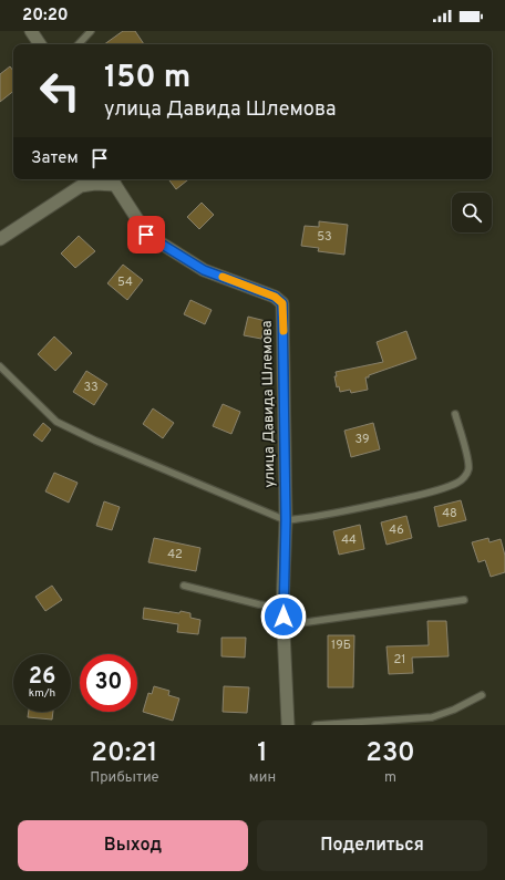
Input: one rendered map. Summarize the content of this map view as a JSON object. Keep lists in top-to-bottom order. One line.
{"streets":{"street":["улица Давида Шлемова"]},"house_numbers":["53","54","33","39","48","46","44","42","19Б","21"],"page":{"status":"20:20","turn":["150 m","улица Давида Шлемова"],"then":"Затем","speed":"26 km/h","limit":"30","eta":["20:21","Прибытие","1","мин","230","m"],"buttons":["Выход","Поделиться"]}}
